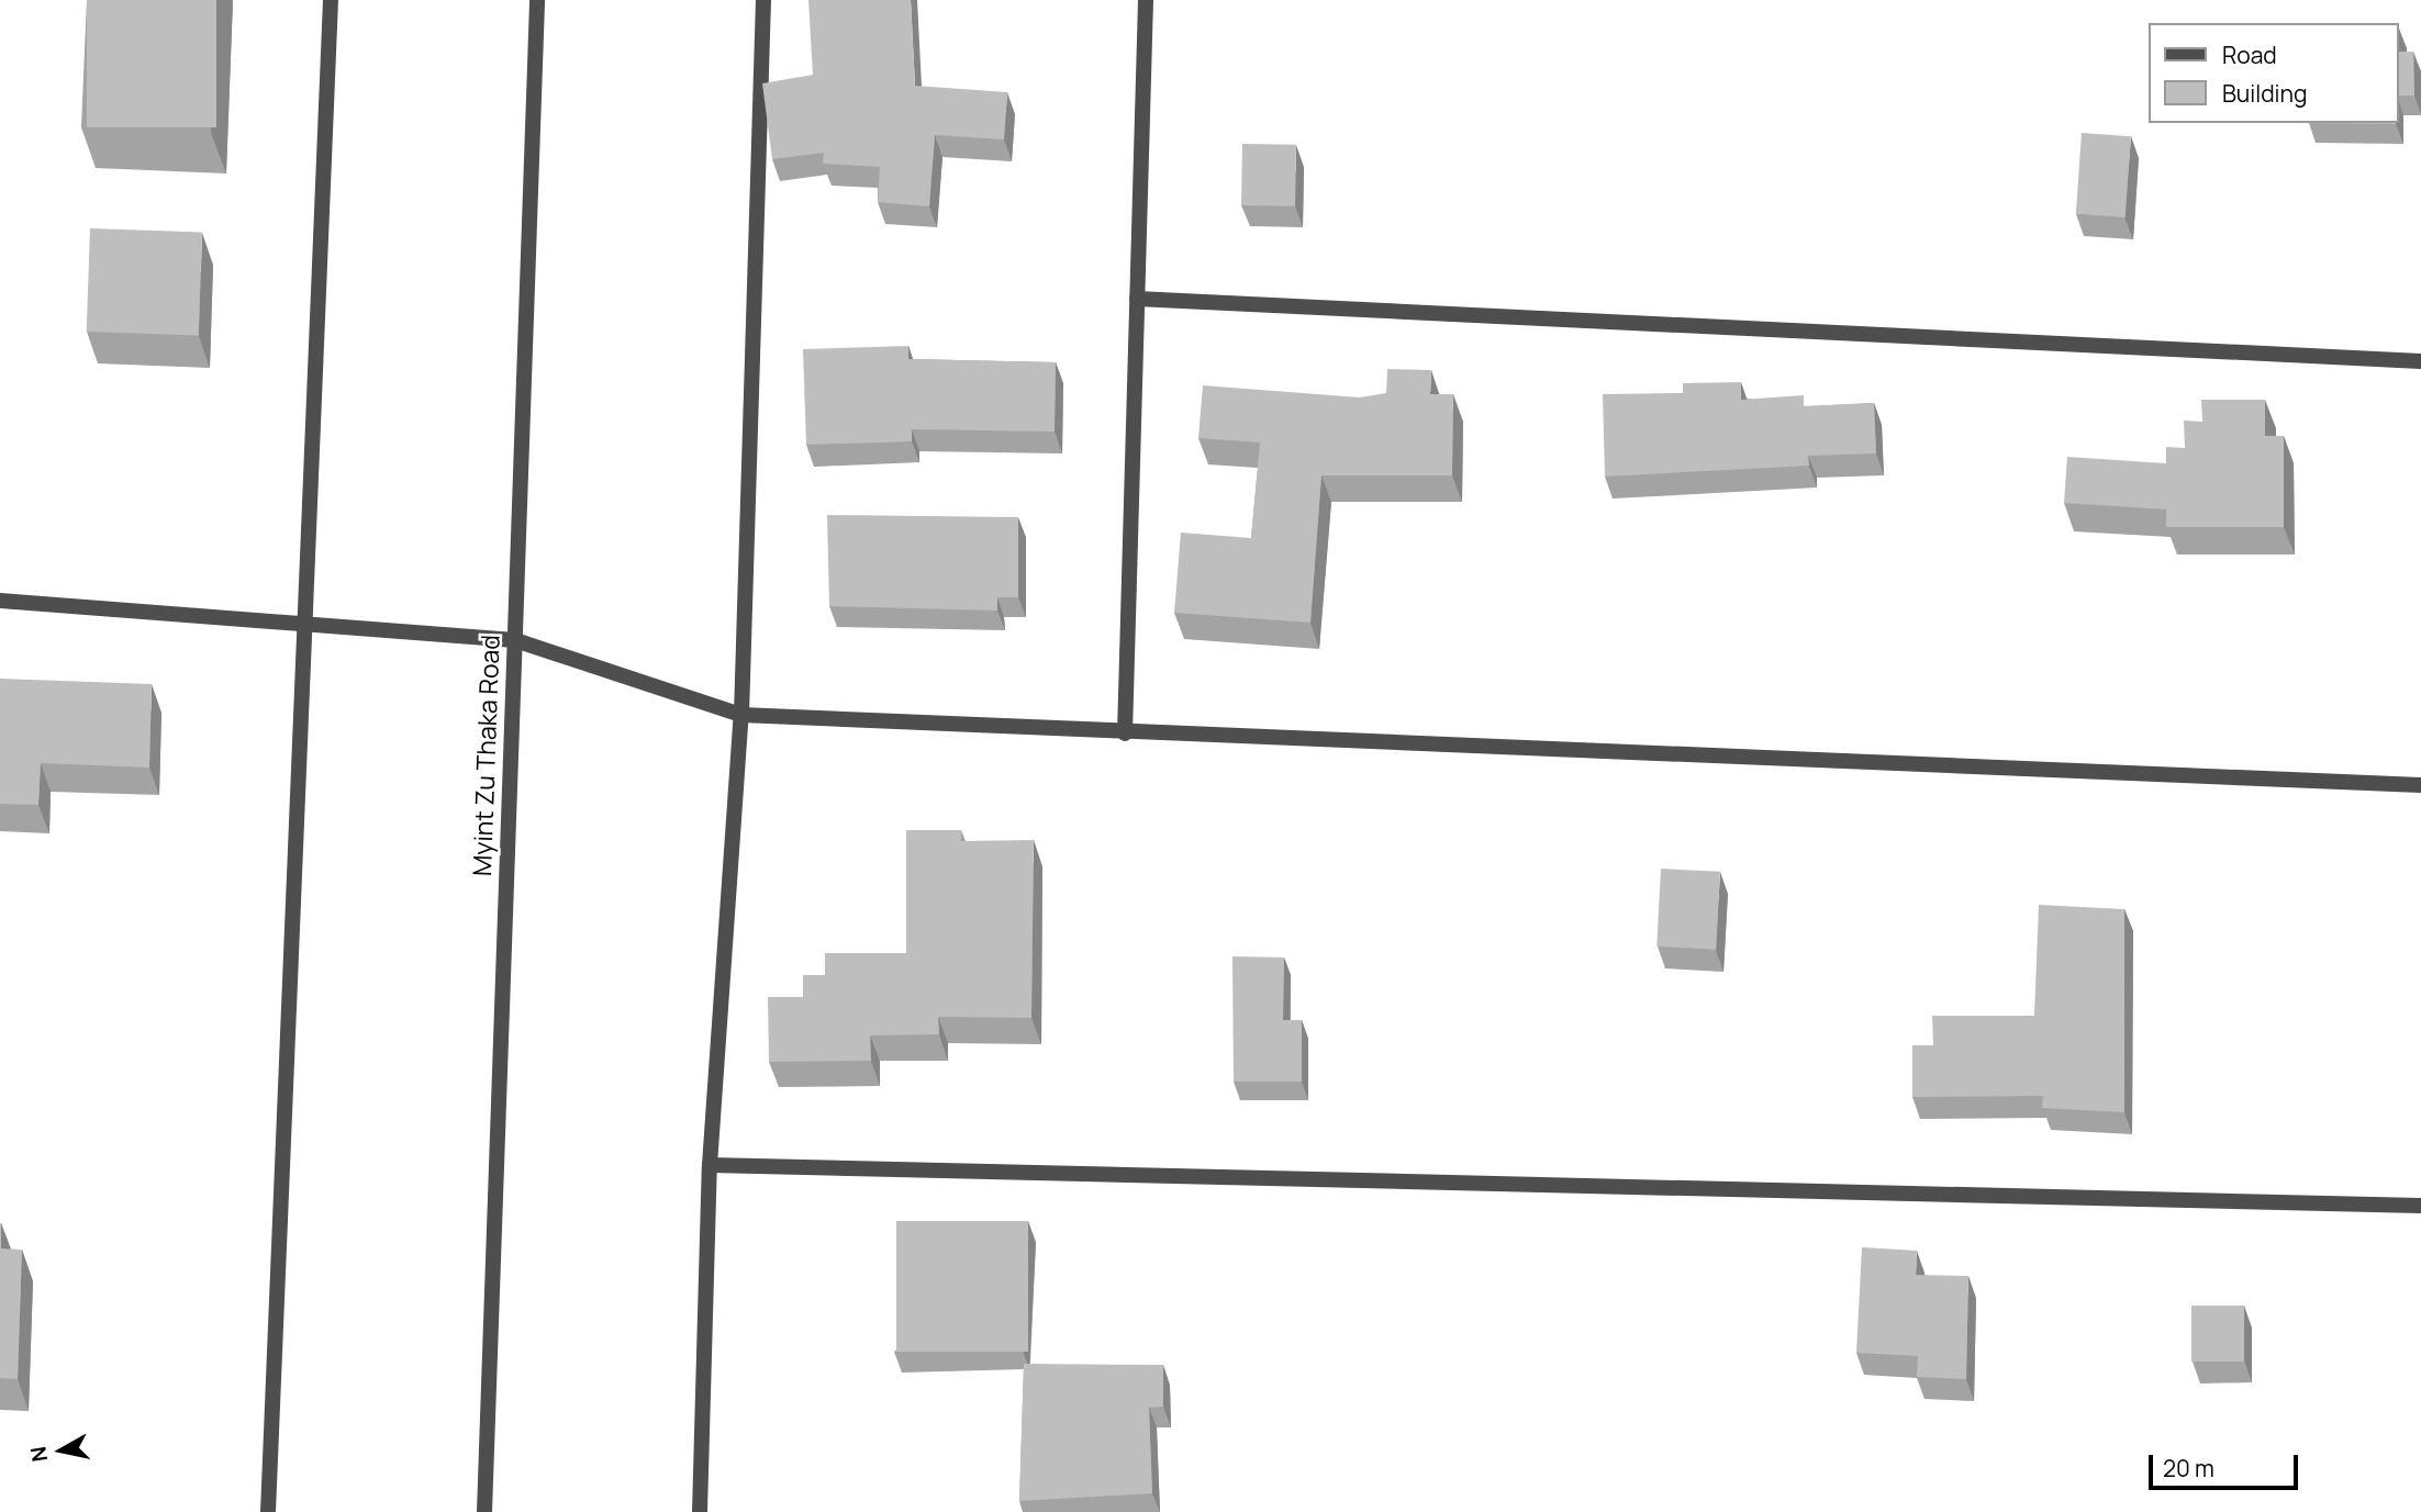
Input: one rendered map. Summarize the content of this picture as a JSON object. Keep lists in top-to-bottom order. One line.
{"streets":{"street":["Myint Zu Thaka Road"]},"legend":["Road","Building"],"scale_bar":"20 m","north":"left"}
